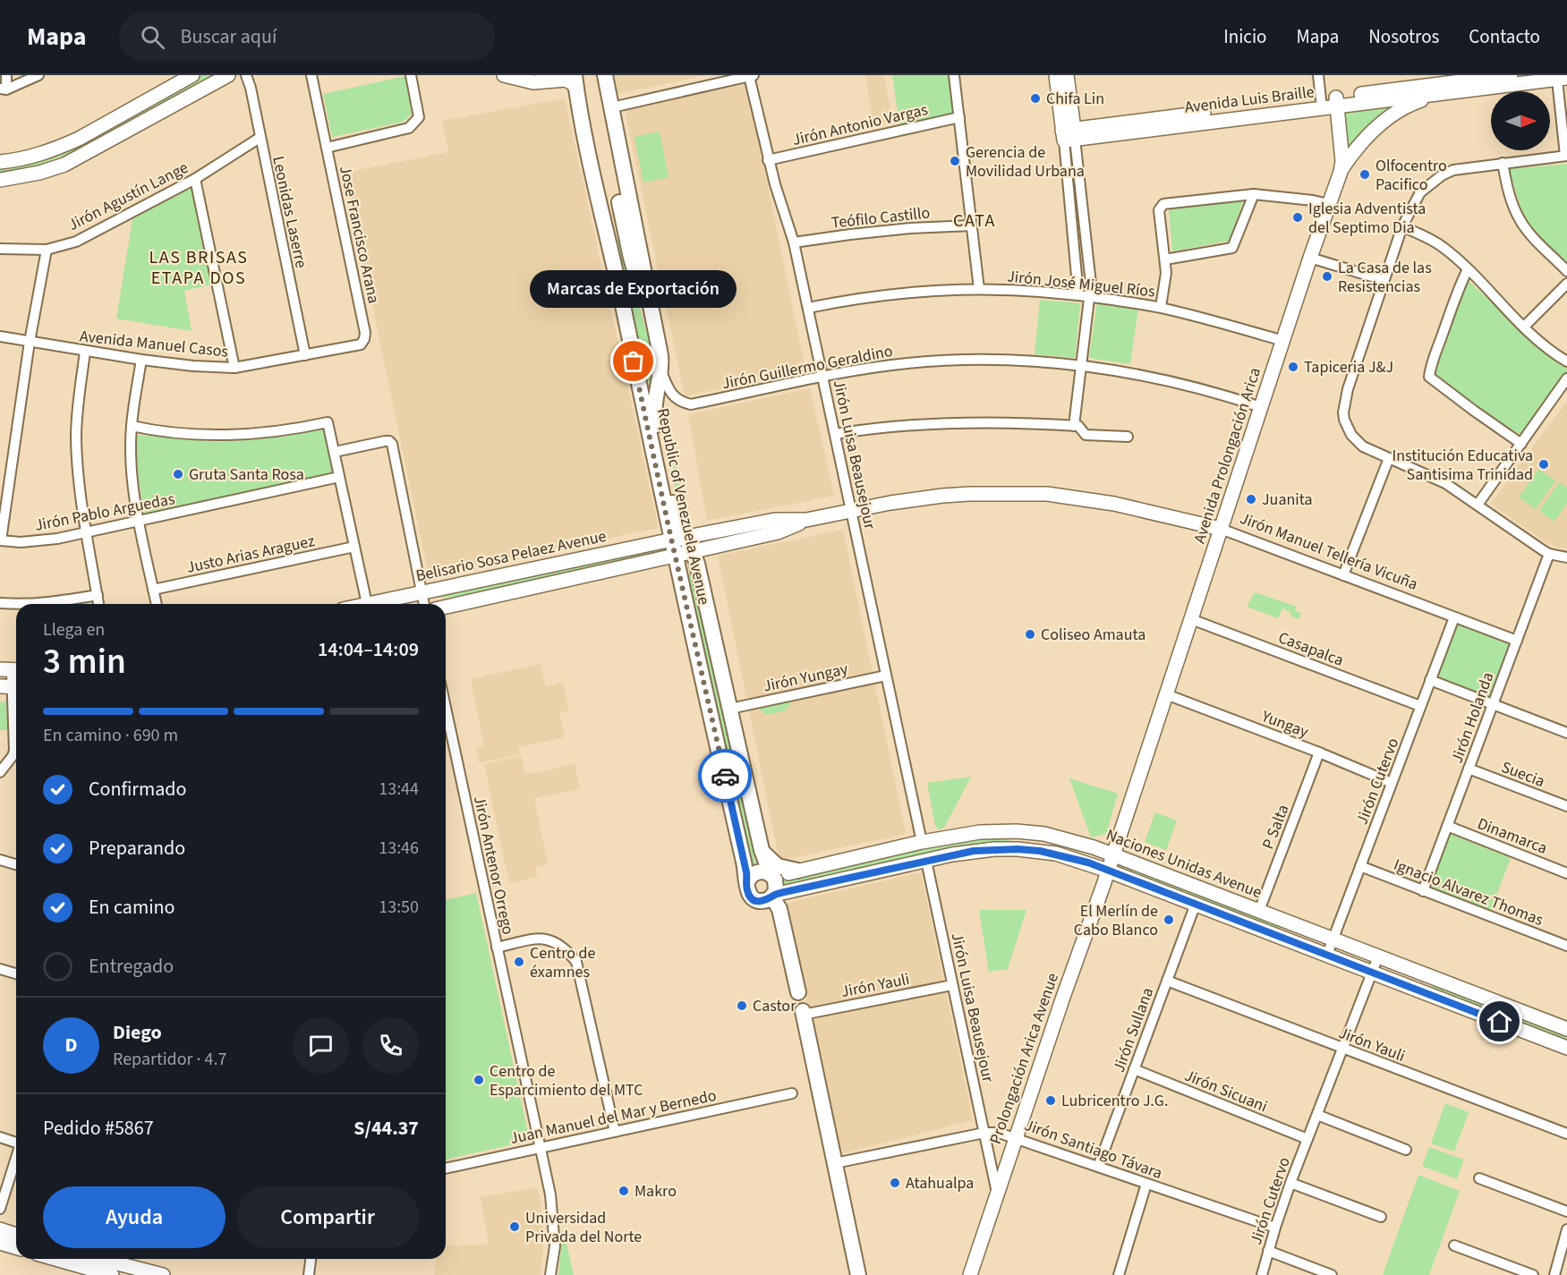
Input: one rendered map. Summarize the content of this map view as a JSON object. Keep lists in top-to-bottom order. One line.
{"streets":{"main road":["Republic of Venezuela Avenue"],"street":["Avenida Luis Braille","Jirón Antonio Vargas","Jirón Agustín Lange","Leonidas Laserre","Teófilo Castillo","Jose Francisco Arana","Jirón José Miguel Ríos","Avenida Manuel Casos","Jirón Guillermo Geraldino","Jirón Luisa Beausejour","Avenida Prolongación Arica","Jirón Pablo Arguedas","Jirón Manuel Tellería Vicuña","Justo Arias Araguez","Belisario Sosa Pelaez Avenue","Casapalca","Jirón Yungay","Jirón Holanda","Yungay","Suecia","Jirón Cutervo","P Salta","Dinamarca","Naciones Unidas Avenue","Jirón Antenor Orrego","Ignacio Alvarez Thomas","Jirón Yauli","Jirón Sullana","Prolongación Arica Avenue","Jirón Sicuani","Juan Manuel del Mar y Bernedo","Jirón Santiago Távara"]},"crossings":[["Avenida Luis Braille","Avenida Prolongación Arica"],["Jirón Antonio Vargas","Jirón Luisa Beausejour"],["Jirón Agustín Lange","Leonidas Laserre"],["Leonidas Laserre","Jose Francisco Arana"],["Leonidas Laserre","Avenida Manuel Casos"],["Teófilo Castillo","Jirón Luisa Beausejour"],["Jose Francisco Arana","Avenida Manuel Casos"],["Jirón José Miguel Ríos","Jirón Luisa Beausejour"],["Jirón José Miguel Ríos","Avenida Prolongación Arica"],["Jirón Guillermo Geraldino","Jirón Luisa Beausejour"],["Jirón Guillermo Geraldino","Avenida Prolongación Arica"],["Jirón Guillermo Geraldino","Republic of Venezuela Avenue"],["Jirón Luisa Beausejour","Jirón Manuel Tellería Vicuña"],["Jirón Luisa Beausejour","Jirón Yungay"],["Jirón Luisa Beausejour","Naciones Unidas Avenue"],["Jirón Luisa Beausejour","Jirón Yauli"],["Jirón Luisa Beausejour","Prolongación Arica Avenue"],["Jirón Luisa Beausejour","Jirón Santiago Távara"],["Avenida Prolongación Arica","Jirón Manuel Tellería Vicuña"],["Avenida Prolongación Arica","Casapalca"],["Avenida Prolongación Arica","Yungay"],["Avenida Prolongación Arica","Naciones Unidas Avenue"],["Avenida Prolongación Arica","Prolongación Arica Avenue"],["Republic of Venezuela Avenue","Jirón Manuel Tellería Vicuña"],["Republic of Venezuela Avenue","Belisario Sosa Pelaez Avenue"],["Republic of Venezuela Avenue","Jirón Yungay"],["Republic of Venezuela Avenue","Naciones Unidas Avenue"],["Jirón Manuel Tellería Vicuña","Belisario Sosa Pelaez Avenue"],["Jirón Manuel Tellería Vicuña","Jirón Holanda"],["Jirón Manuel Tellería Vicuña","Jirón Cutervo"],["Casapalca","Jirón Cutervo"],["Jirón Holanda","Suecia"],["Jirón Holanda","Dinamarca"],["Jirón Holanda","Ignacio Alvarez Thomas"],["Yungay","Jirón Cutervo"],["Yungay","P Salta"],["Jirón Cutervo","Naciones Unidas Avenue"],["Jirón Cutervo","Ignacio Alvarez Thomas"],["Jirón Cutervo","Jirón Yauli"],["Jirón Cutervo","Jirón Sicuani"],["Jirón Cutervo","Jirón Santiago Távara"],["P Salta","Naciones Unidas Avenue"],["Naciones Unidas Avenue","Jirón Sullana"],["Naciones Unidas Avenue","Prolongación Arica Avenue"],["Jirón Antenor Orrego","Juan Manuel del Mar y Bernedo"],["Jirón Yauli","Jirón Sullana"],["Jirón Sullana","Jirón Sicuani"],["Jirón Sullana","Jirón Santiago Távara"],["Prolongación Arica Avenue","Jirón Santiago Távara"]],"districts":["CATA","LAS BRISAS ETAPA DOS"],"places":["Chifa Lin","Gerencia de Movilidad Urbana","Olfocentro Pacifico","Iglesia Adventista del Septimo Dia","La Casa de las Resistencias","Marcas de Exportación","Tapiceria J&J","Institución Educativa Santisima Trinidad","Gruta Santa Rosa","Juanita","Coliseo Amauta","El Merlín de Cabo Blanco","Centro de éxamnes","Castor","Centro de Esparcimiento del MTC","Lubricentro J.G.","Atahualpa","Makro","Universidad Privada del Norte"],"north":"right","page":{"header":"Mapa","search":"Buscar aquí","nav":["Inicio","Mapa","Nosotros","Contacto"],"bubble":"Marcas de Exportación","heading":["3 min","Llega en","14:04–14:09"],"panel":["Diego","Repartidor · 4.7","Pedido #5867","S/44.37"],"bar":"En camino · 690 m","list":[["Confirmado","13:44"],["Preparando","13:46"],["En camino","13:50"],"Entregado"],"round":"D","buttons":["Ayuda","Compartir"]}}
